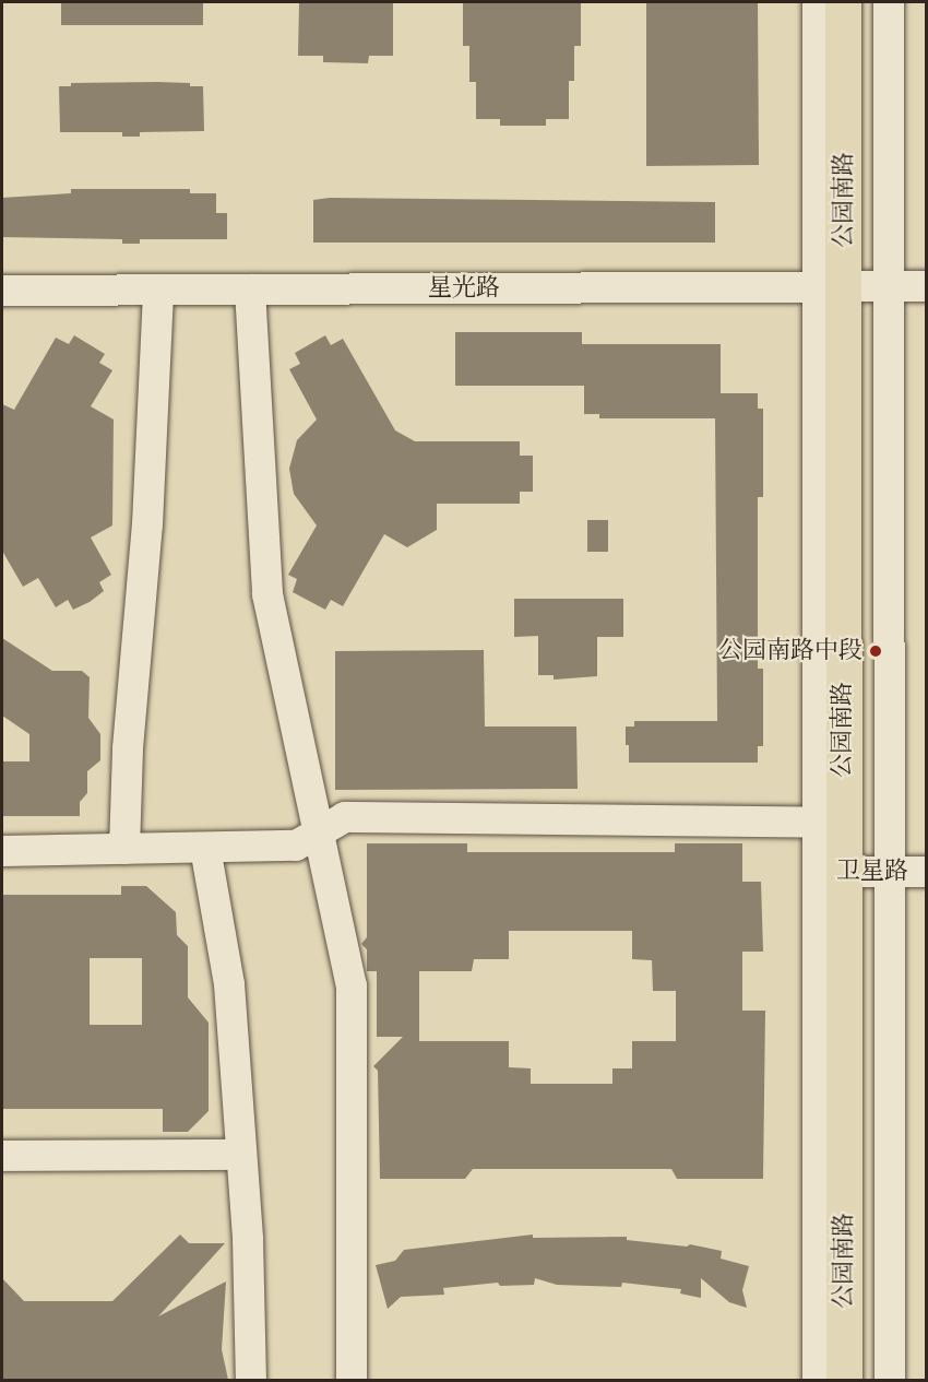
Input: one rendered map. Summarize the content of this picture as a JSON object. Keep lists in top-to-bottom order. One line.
{"streets":{"main road":["公园南路"],"street":["星光路","卫星路"]},"crossings":[["公园南路","星光路"],["公园南路","卫星路"]],"places":["公园南路中段"]}
